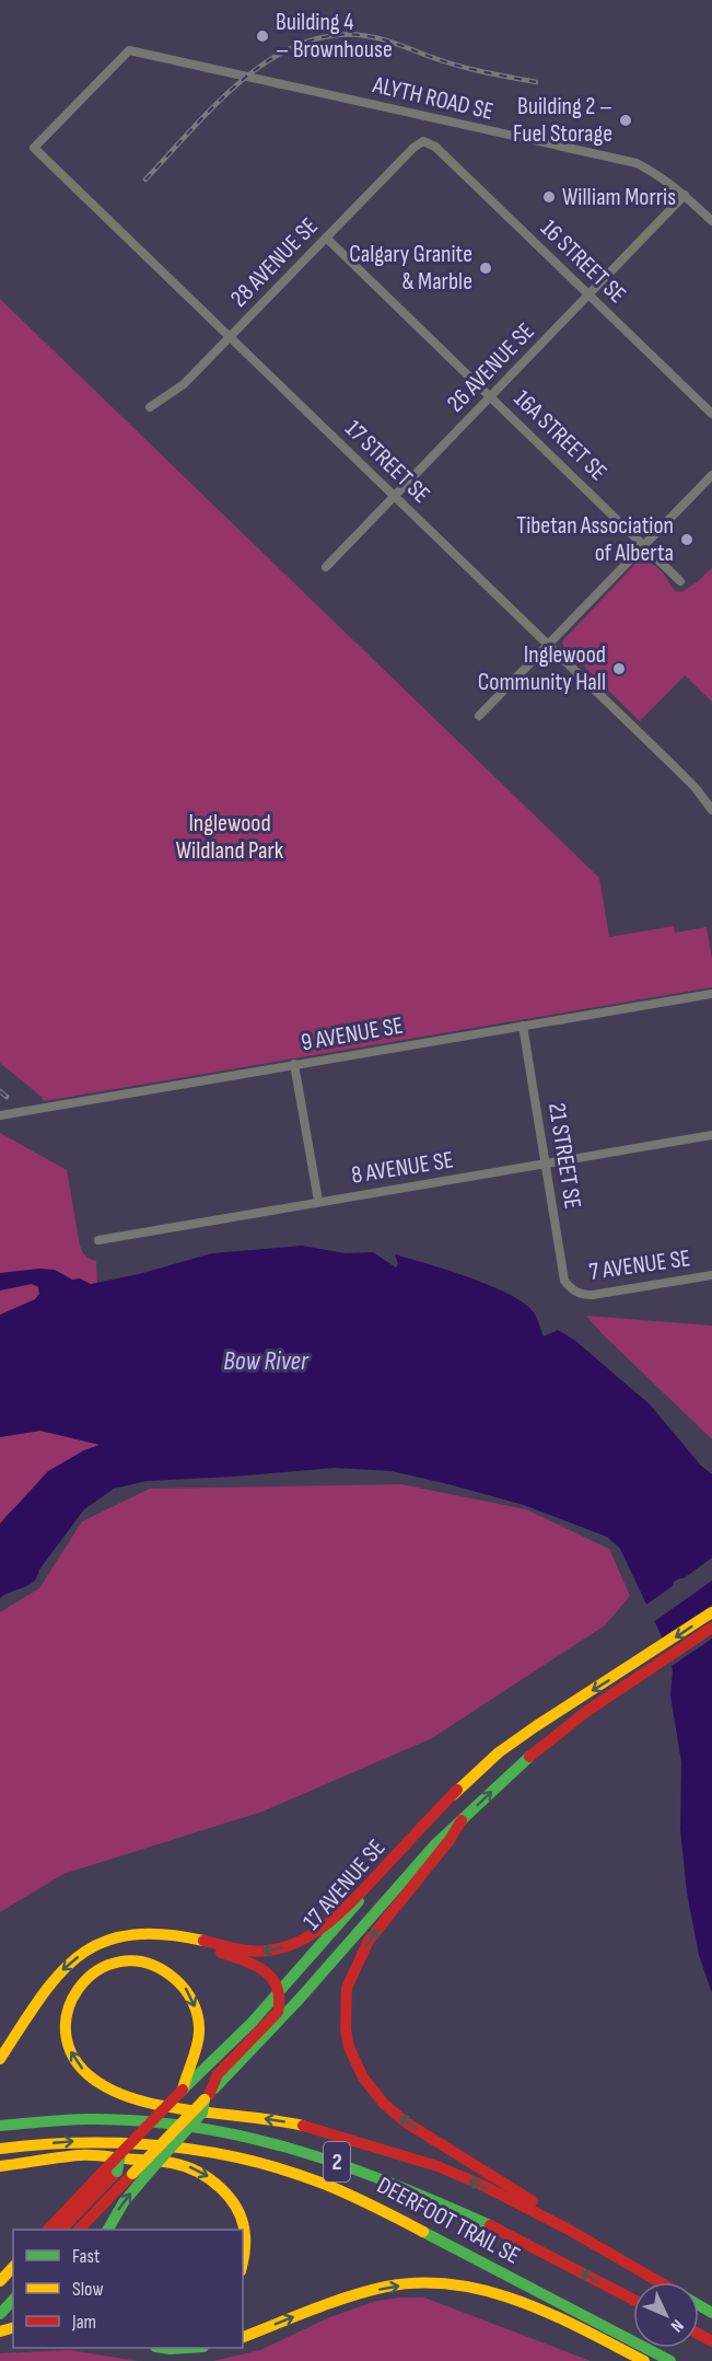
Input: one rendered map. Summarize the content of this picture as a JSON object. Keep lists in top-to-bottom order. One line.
{"streets":{"main road":["17 AVENUE SE","2","DEERFOOT TRAIL SE"],"street":["ALYTH ROAD SE","16 STREET SE","28 AVENUE SE","26 AVENUE SE","16A STREET SE","17 STREET SE","9 AVENUE SE","21 STREET SE","8 AVENUE SE","7 AVENUE SE"]},"crossings":[["ALYTH ROAD SE","26 AVENUE SE"],["ALYTH ROAD SE","17 STREET SE"],["16 STREET SE","28 AVENUE SE"],["16 STREET SE","26 AVENUE SE"],["28 AVENUE SE","16A STREET SE"],["28 AVENUE SE","17 STREET SE"],["26 AVENUE SE","16A STREET SE"],["26 AVENUE SE","17 STREET SE"],["9 AVENUE SE","21 STREET SE"],["21 STREET SE","8 AVENUE SE"],["21 STREET SE","7 AVENUE SE"]],"water":["Bow River"],"parks":["Inglewood Wildland Park"],"places":["Building 4 – Brownhouse","Building 2 – Fuel Storage","William Morris","Calgary Granite & Marble","Tibetan Association of Alberta","Inglewood Community Hall"],"legend":["Fast","Slow","Jam"],"north":"bottom right"}
